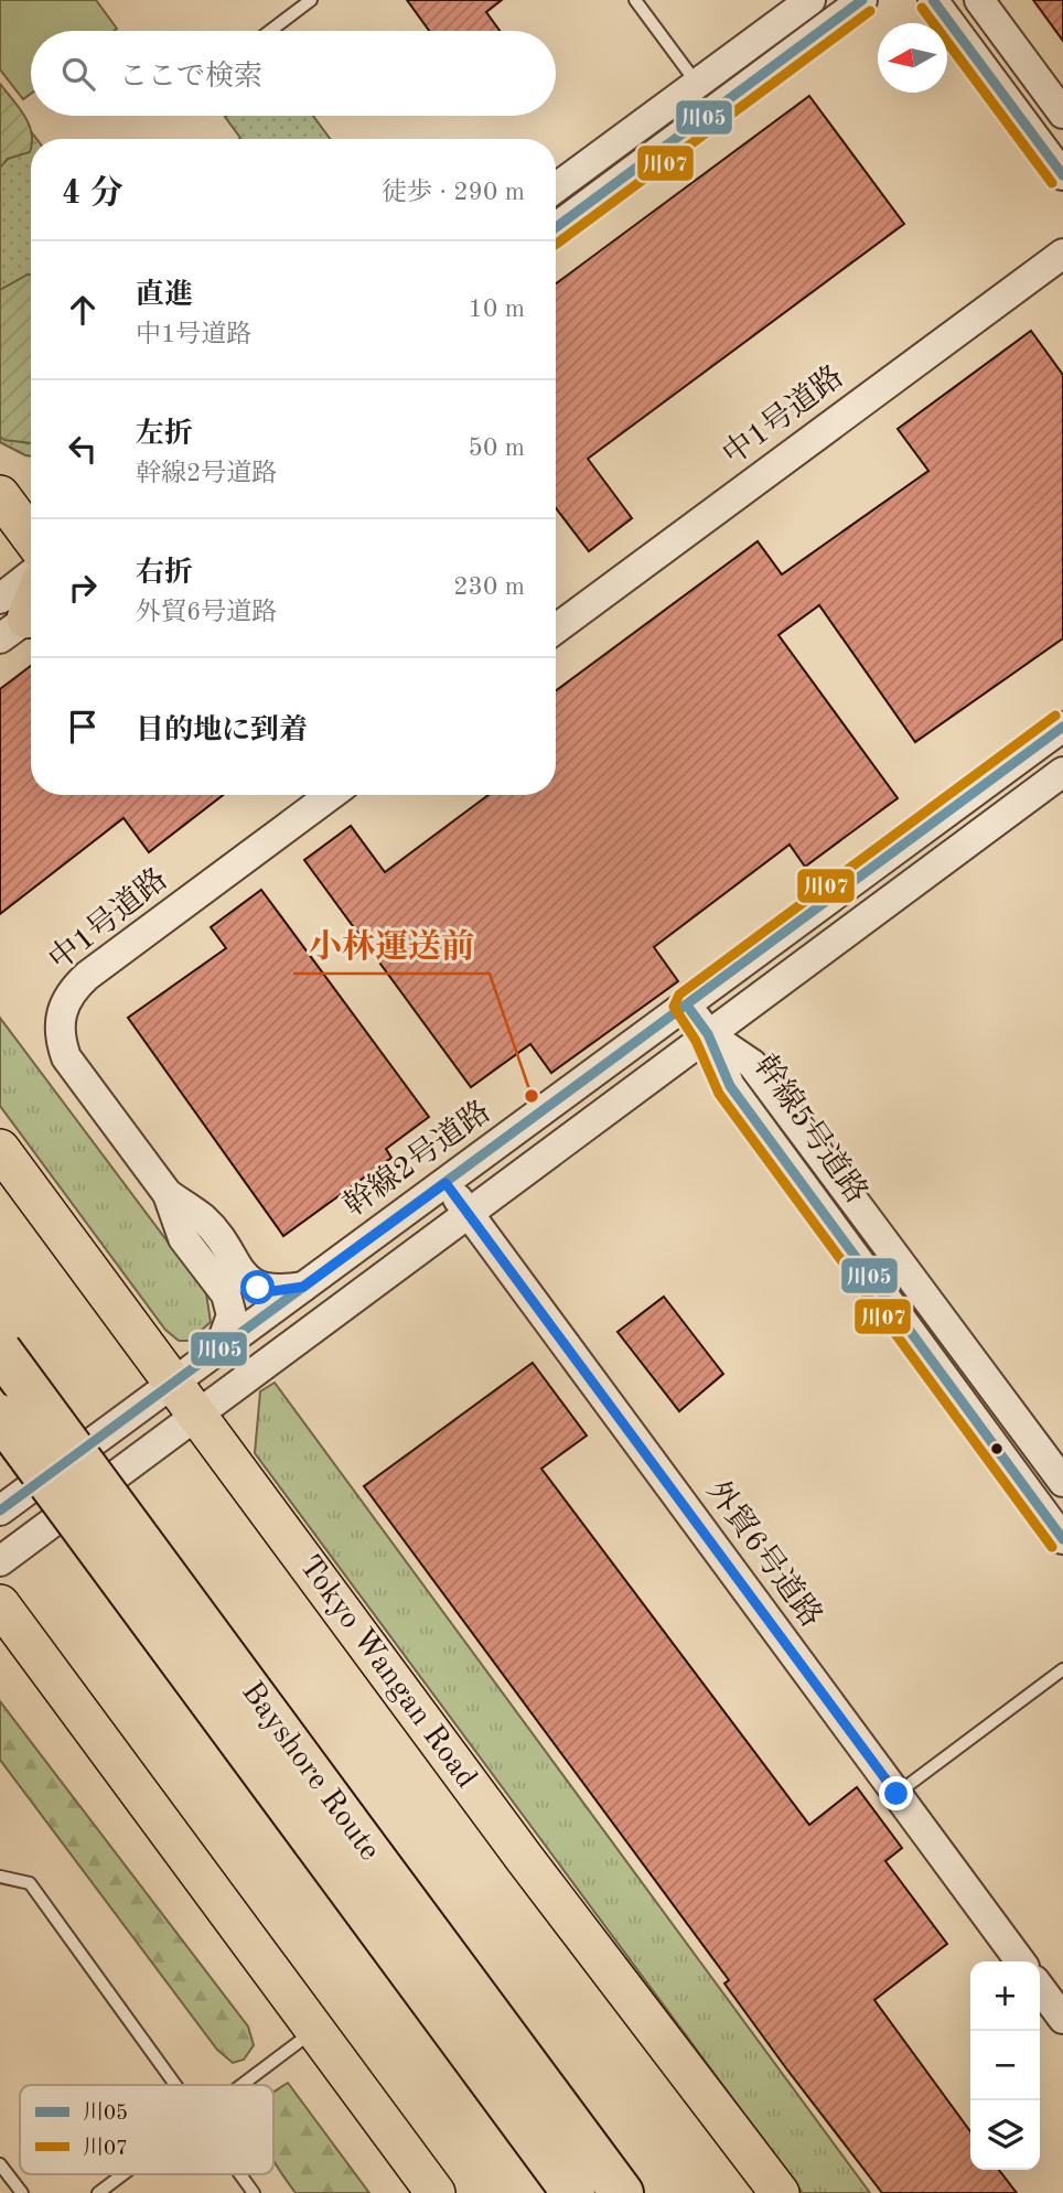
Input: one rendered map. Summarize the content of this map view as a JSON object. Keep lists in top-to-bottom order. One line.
{"streets":{"highway":["Tokyo Wangan Road","Bayshore Route"],"street":["中1号道路","幹線5号道路","幹線2号道路","外貿6号道路"]},"crossings":[["中1号道路","幹線2号道路"],["幹線2号道路","外貿6号道路"],["幹線2号道路","Tokyo Wangan Road"]],"places":["小林運送前"],"lines":["transit line 川05","transit line 川07"],"legend":["川05","川07"],"north":"left","page":{"search":"ここで検索","heading":["4 分","徒歩 · 290 m"],"list":[["直進","中1号道路","10 m"],["左折","幹線2号道路","50 m"],["右折","外貿6号道路","230 m"],"目的地に到着"],"map_buttons":["+","−"]}}
